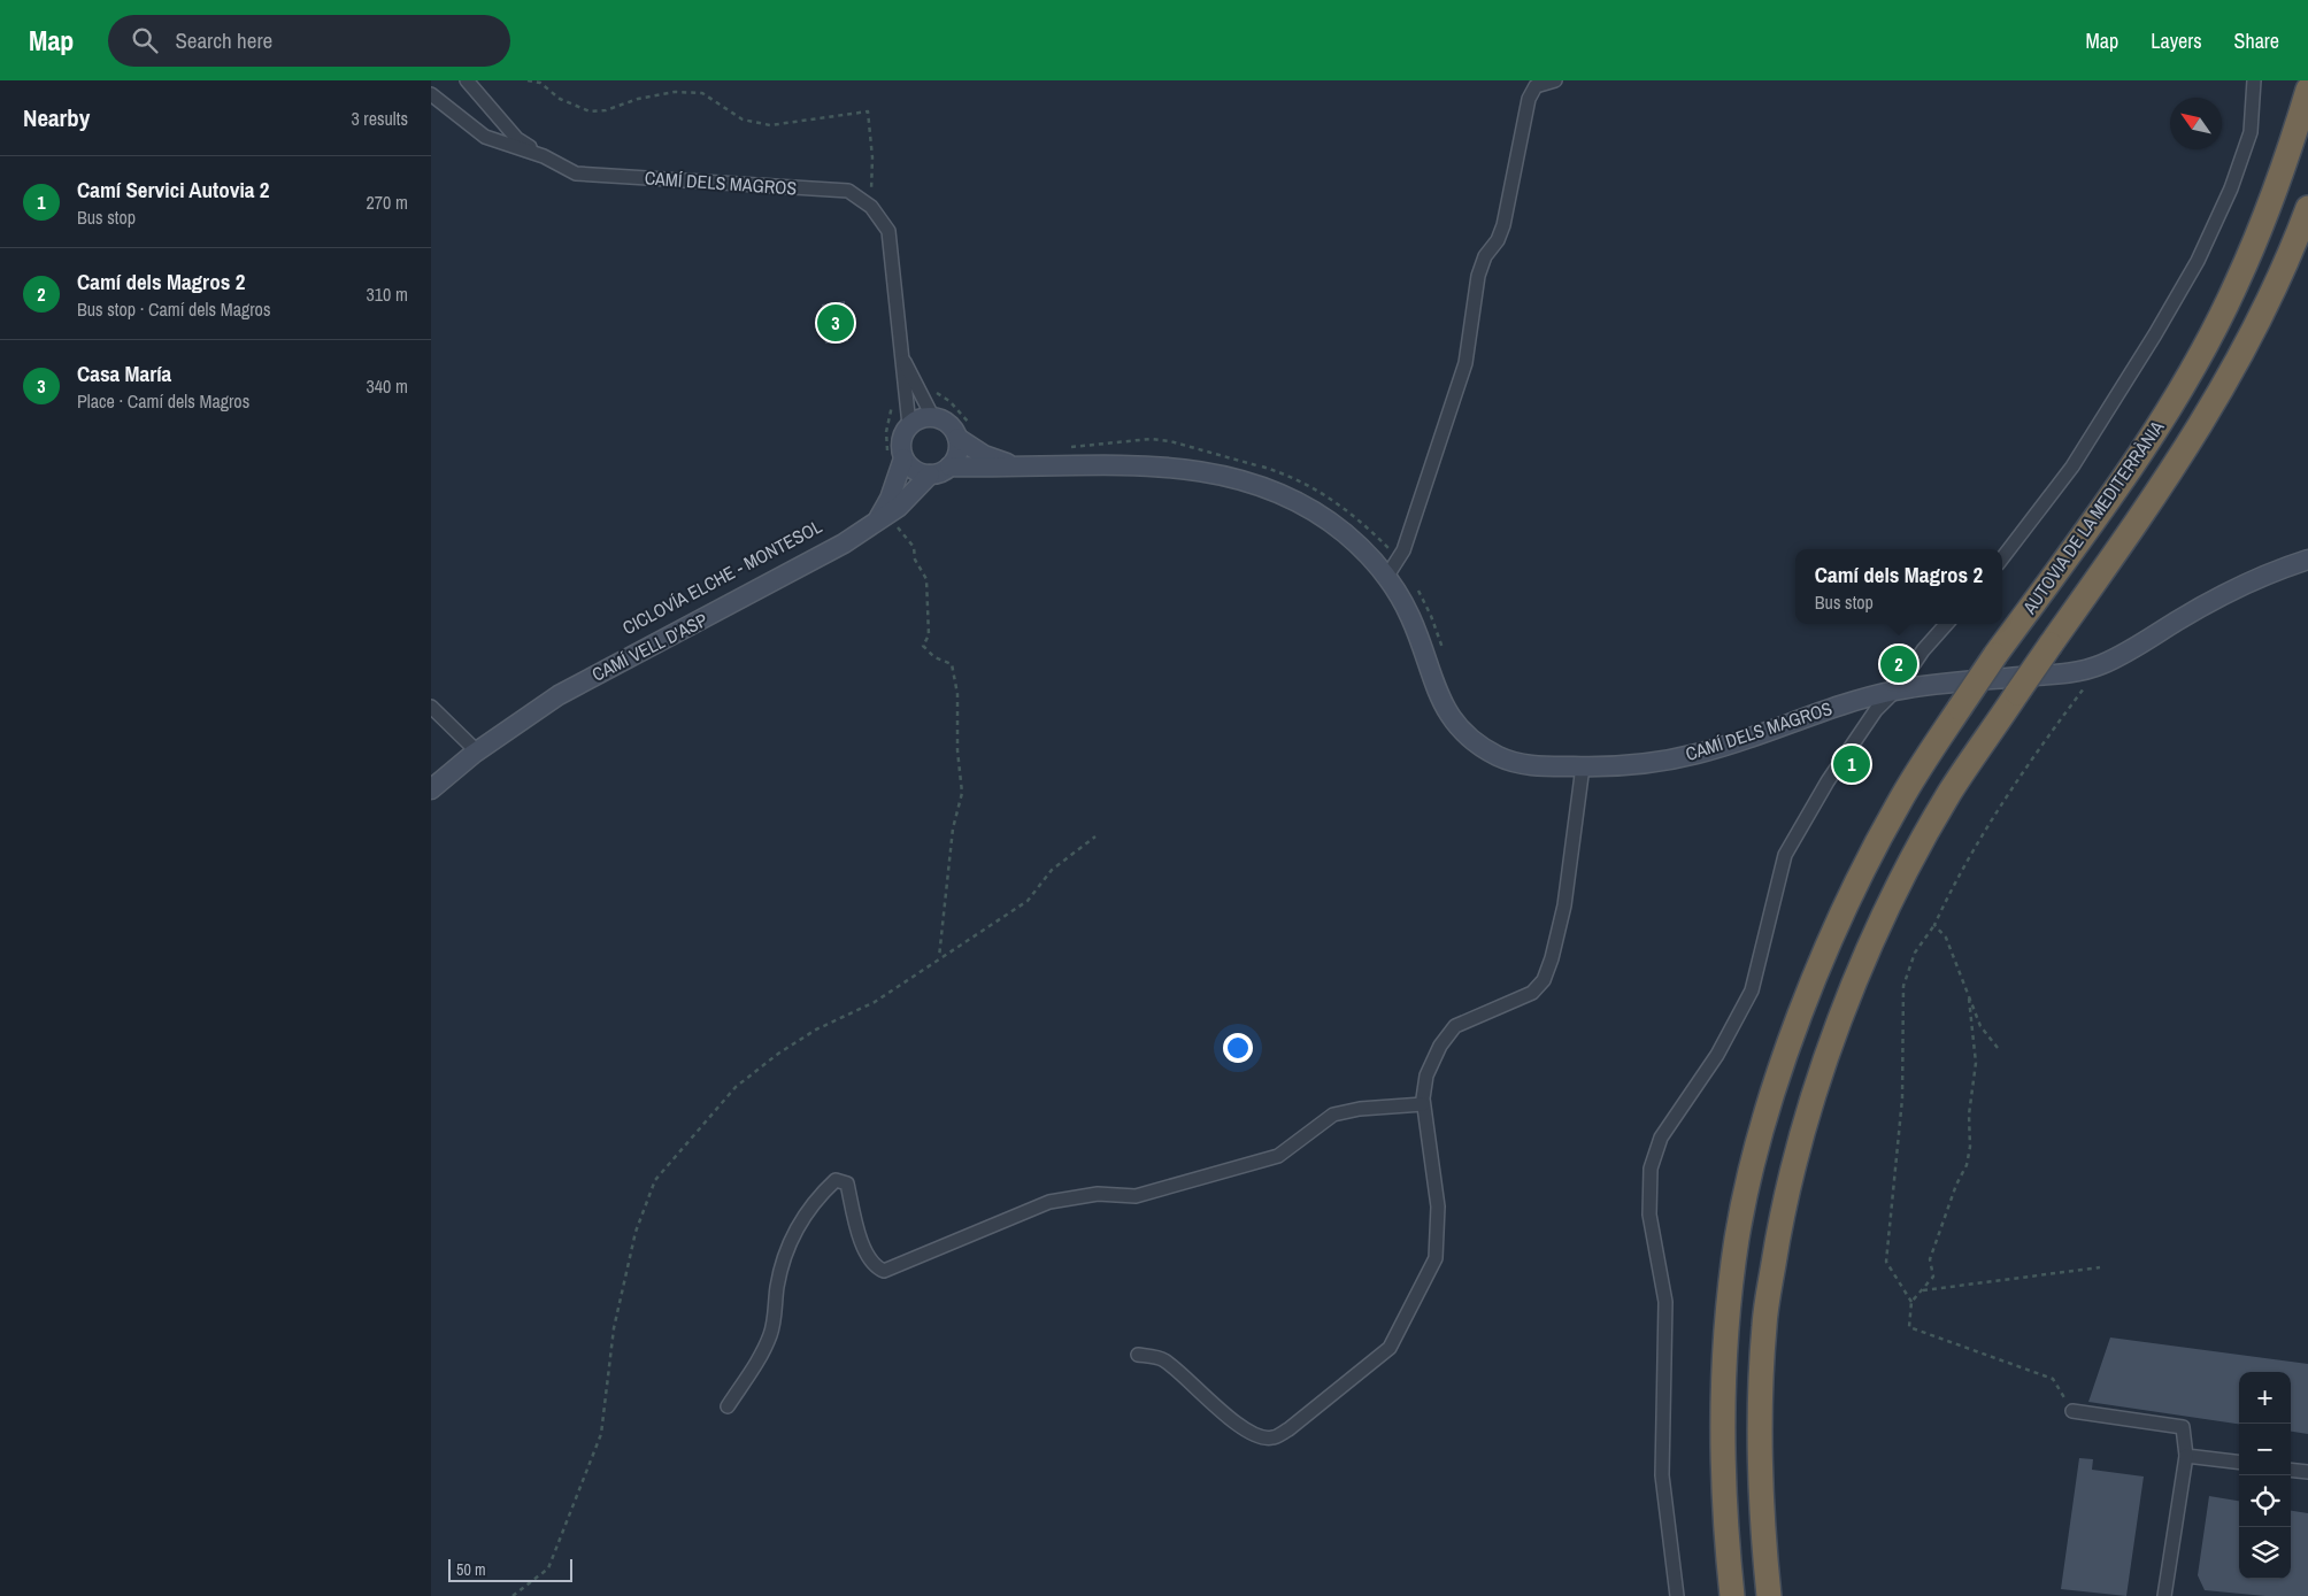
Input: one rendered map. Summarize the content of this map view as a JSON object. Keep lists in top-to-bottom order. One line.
{"streets":{"highway":["AUTOVIA DE LA MEDITERRÀNIA"],"street":["CAMÍ DELS MAGROS","CAMÍ VELL D'ASP"]},"crossings":[["CAMÍ DELS MAGROS","CAMÍ VELL D'ASP"]],"scale_bar":"50 m","north":"top left","page":{"header":"Map","search":"Search here","nav":["Map","Layers","Share"],"heading":["Nearby","3 results"],"list":[{"mark":"1","name":"Camí Servici Autovia 2","note":"Bus stop","value":"270 m"},{"mark":"2","name":"Camí dels Magros 2","note":"Bus stop · Camí dels Magros","value":"310 m"},{"mark":"3","name":"Casa María","note":"Place · Camí dels Magros","value":"340 m"}],"pins":["3","2","1"],"popup":["Camí dels Magros 2","Bus stop"],"map_buttons":["+","−"],"scale":"50 m"}}
